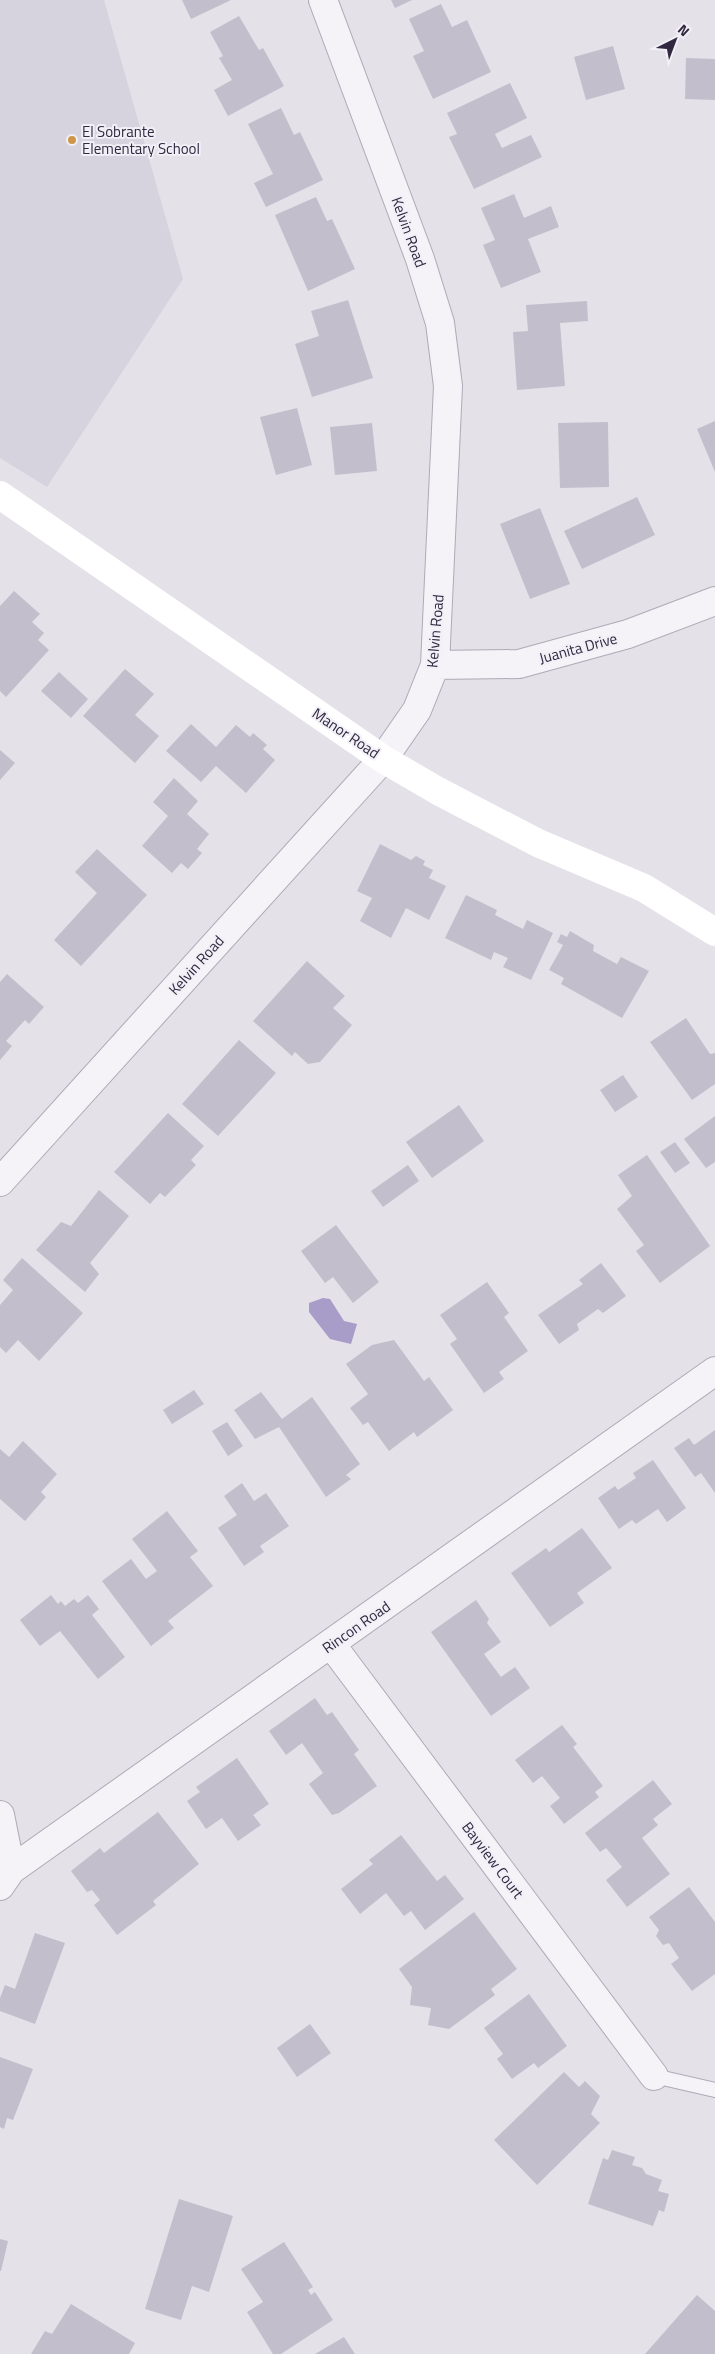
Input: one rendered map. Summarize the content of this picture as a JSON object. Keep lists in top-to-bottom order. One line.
{"streets":{"street":["Kelvin Road","Juanita Drive","Manor Road","Rincon Road","Bayview Court"]},"crossings":[["Kelvin Road","Juanita Drive"],["Kelvin Road","Manor Road"],["Rincon Road","Bayview Court"]],"places":["El Sobrante Elementary School"],"north":"top right"}
